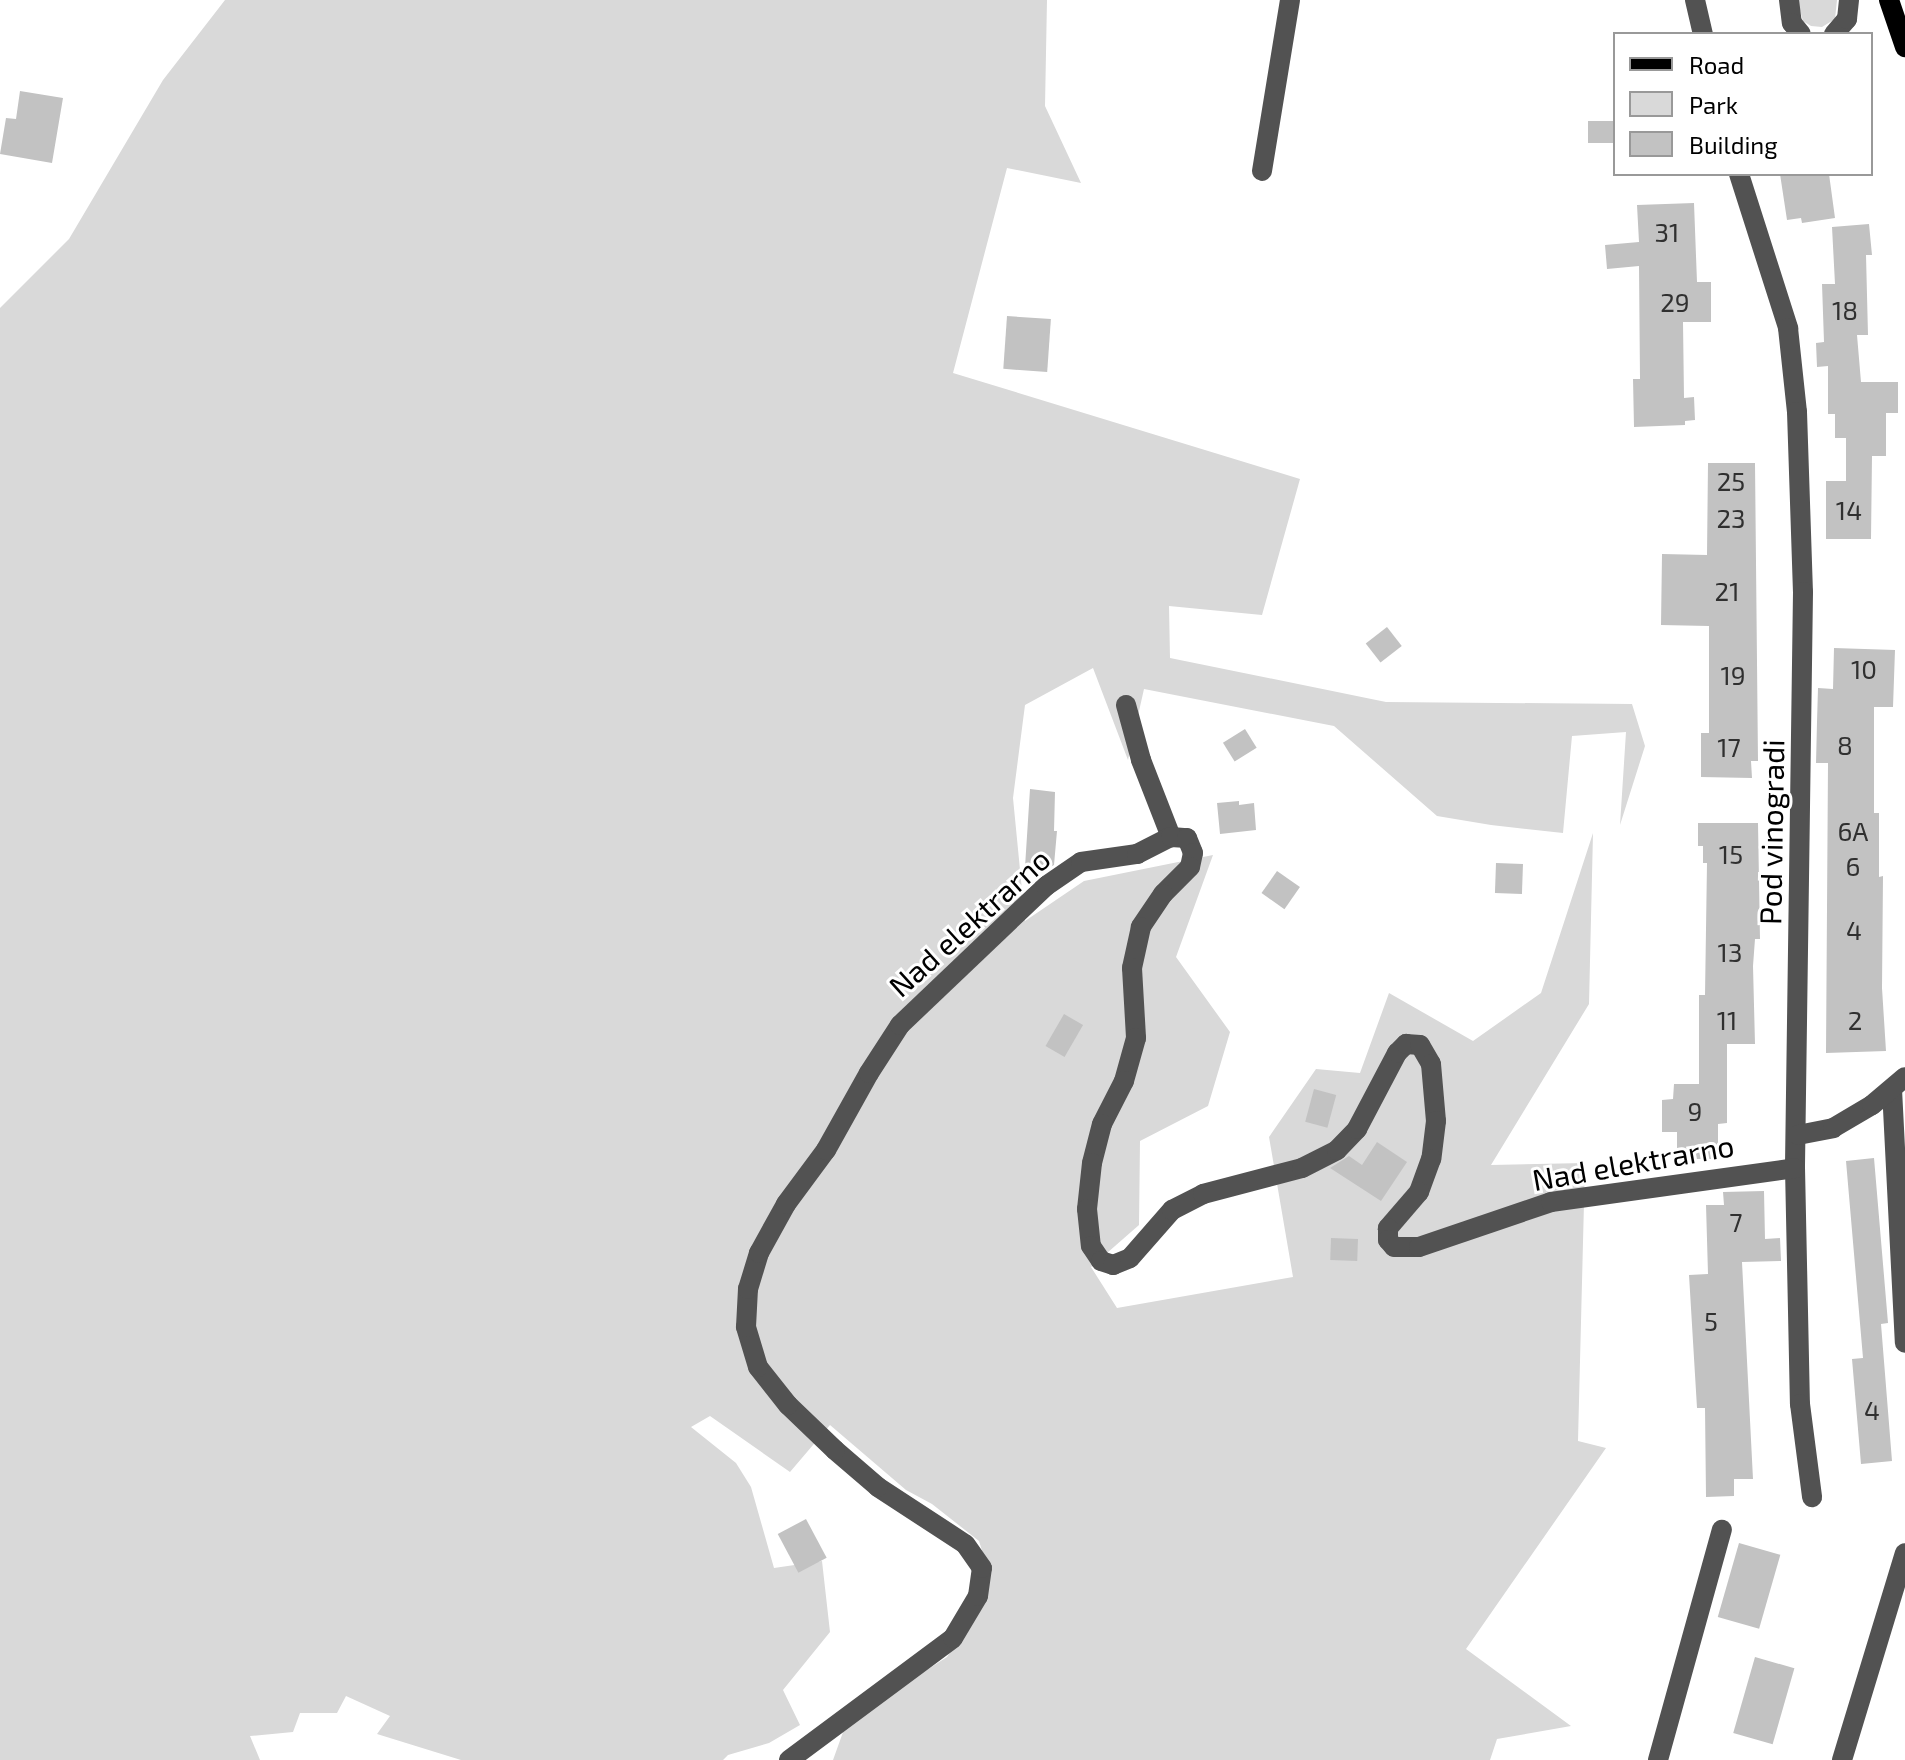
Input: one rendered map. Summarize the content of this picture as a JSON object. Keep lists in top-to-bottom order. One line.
{"streets":{"street":["Pod vinogradi","Nad elektrarno"]},"crossings":[["Pod vinogradi","Nad elektrarno"]],"house_numbers":["31","29","18","25","14","23","21","10","19","8","17","6A","15","6","4","13","11","2","9","7","5","4"],"legend":["Road","Park","Building"]}
